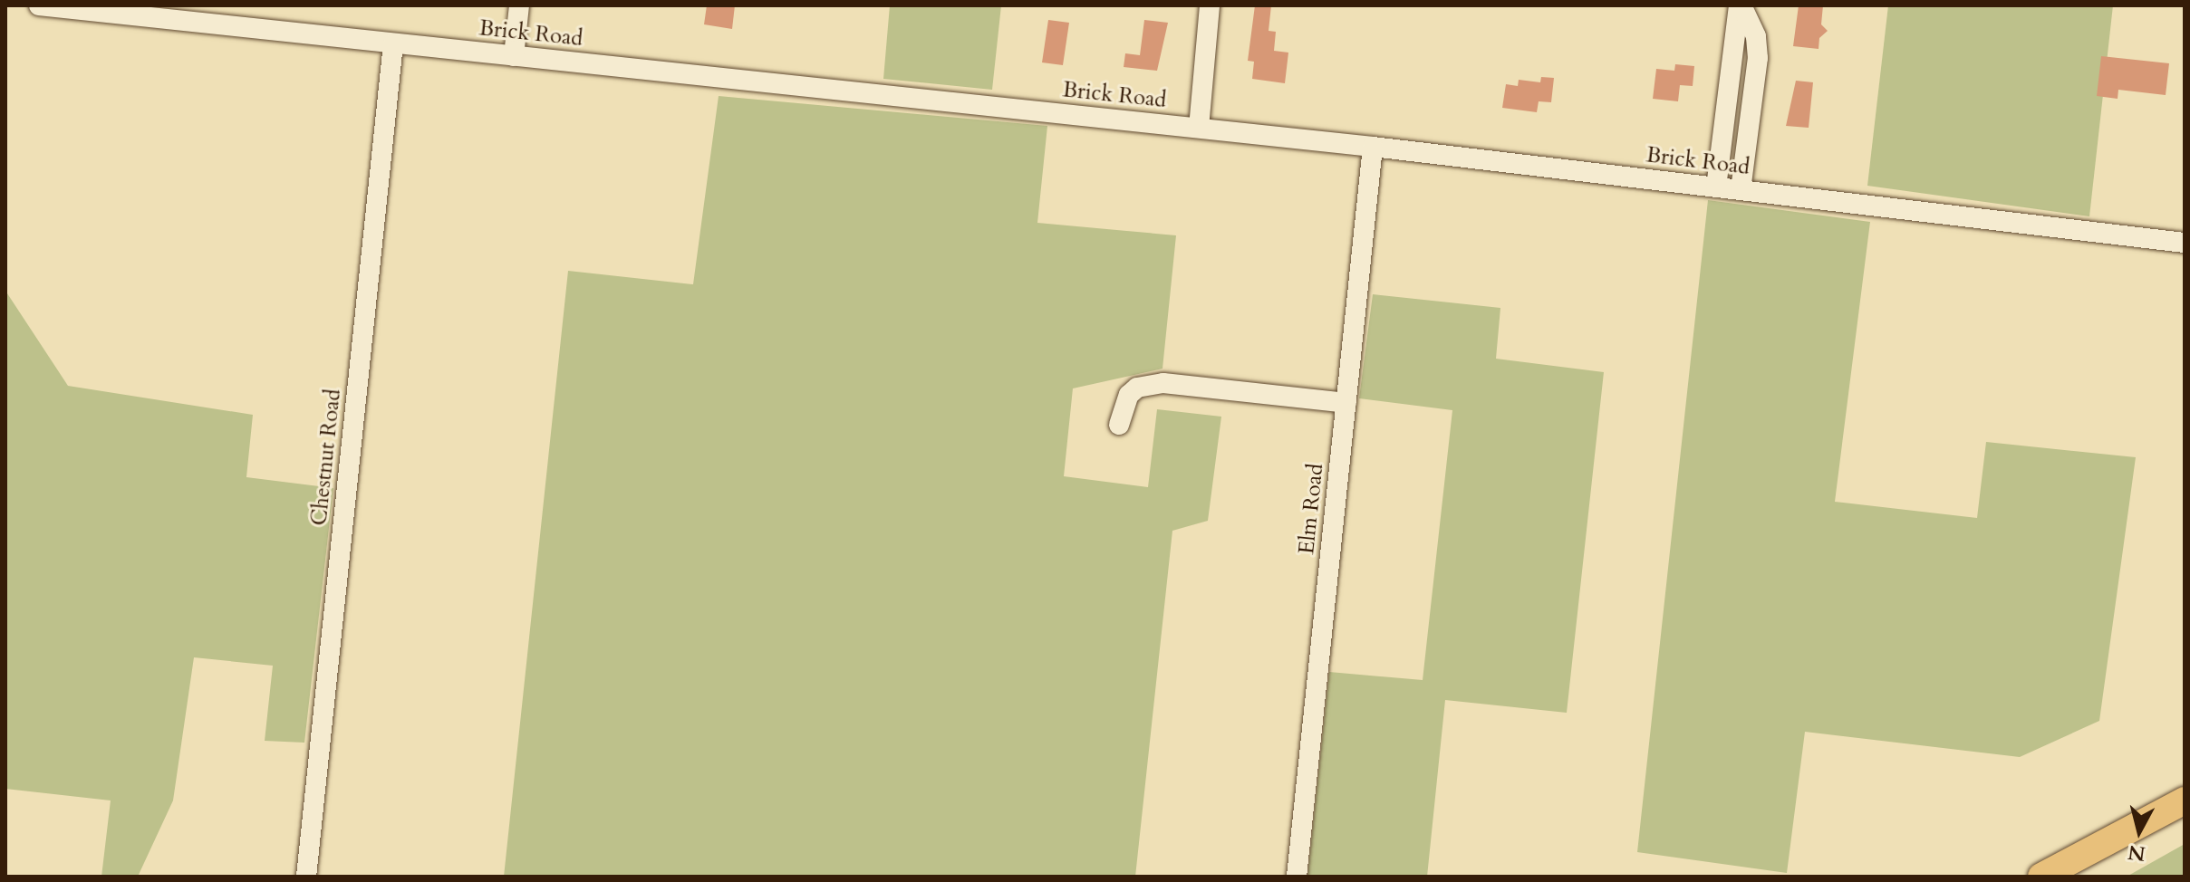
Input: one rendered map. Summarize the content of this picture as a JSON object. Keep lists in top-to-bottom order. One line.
{"streets":{"street":["Brick Road","Chestnut Road","Elm Road"]},"crossings":[["Brick Road","Chestnut Road"],["Brick Road","Elm Road"]],"north":"bottom"}
